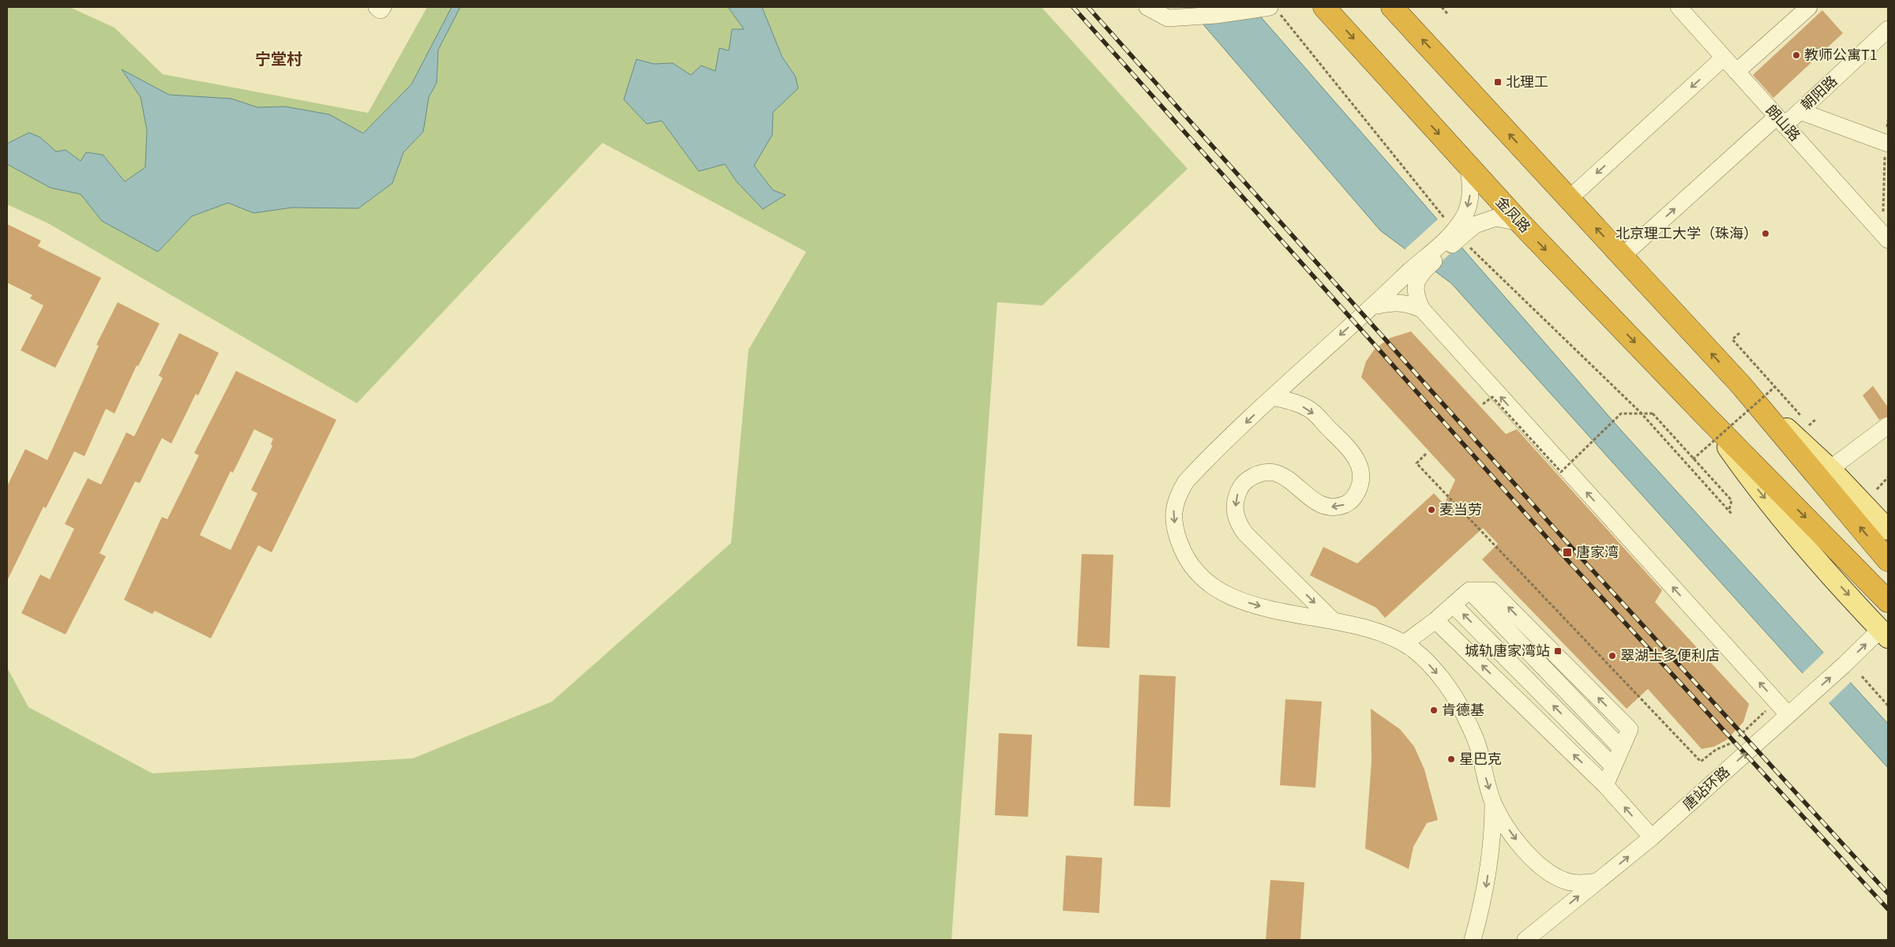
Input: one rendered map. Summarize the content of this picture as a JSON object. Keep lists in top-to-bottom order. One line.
{"streets":{"highway":["金凤路"],"street":["朝阳路","朗山路","唐站环路"]},"crossings":[["朝阳路","朗山路"]],"one_way":["唐站环路"],"districts":["宁堂村"],"places":{"other":["教师公寓T1","北京理工大学（珠海）","麦当劳","翠湖士多便利店","肯德基","星巴克"],"transit":["北理工","唐家湾","城轨唐家湾站"]}}
